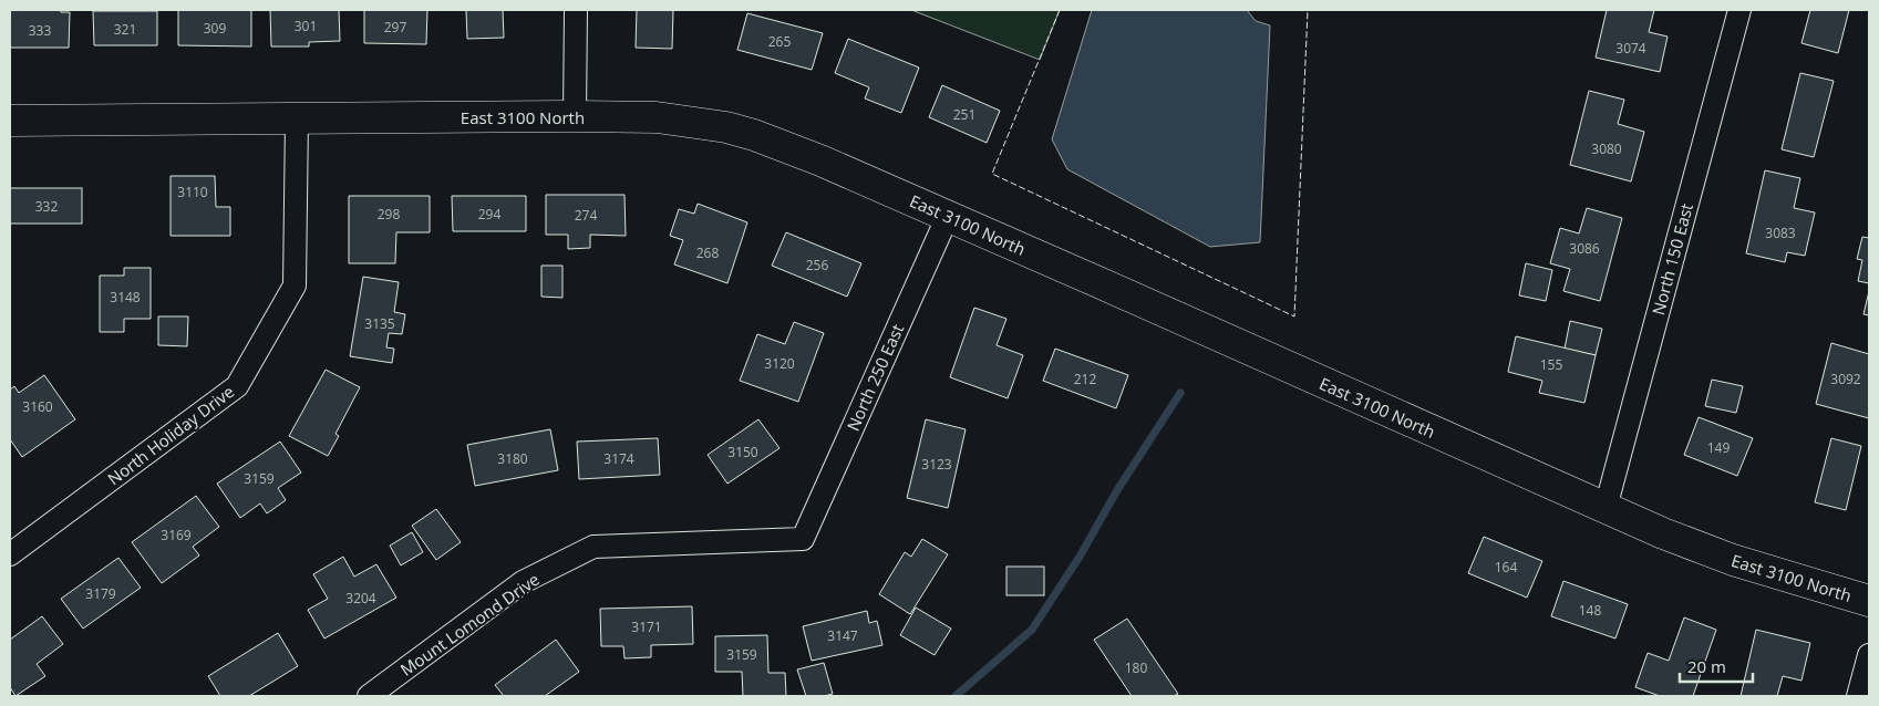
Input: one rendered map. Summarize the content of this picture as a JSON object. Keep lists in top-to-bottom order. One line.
{"streets":{"street":["East 3100 North","North 150 East","North 250 East","North Holiday Drive","Mount Lomond Drive"]},"crossings":[["East 3100 North","North 150 East"],["East 3100 North","North 250 East"],["East 3100 North","North Holiday Drive"],["North 250 East","Mount Lomond Drive"]],"house_numbers":["301","297","309","321","333","265","3074","251","3080","3110","332","298","294","274","3083","3086","268","256","3148","3135","3120","155","212","3092","3160","149","3150","3180","3174","3123","3159","3169","164","3179","3204","148","3171","3147","3159","180"],"scale_bar":"20 m"}
